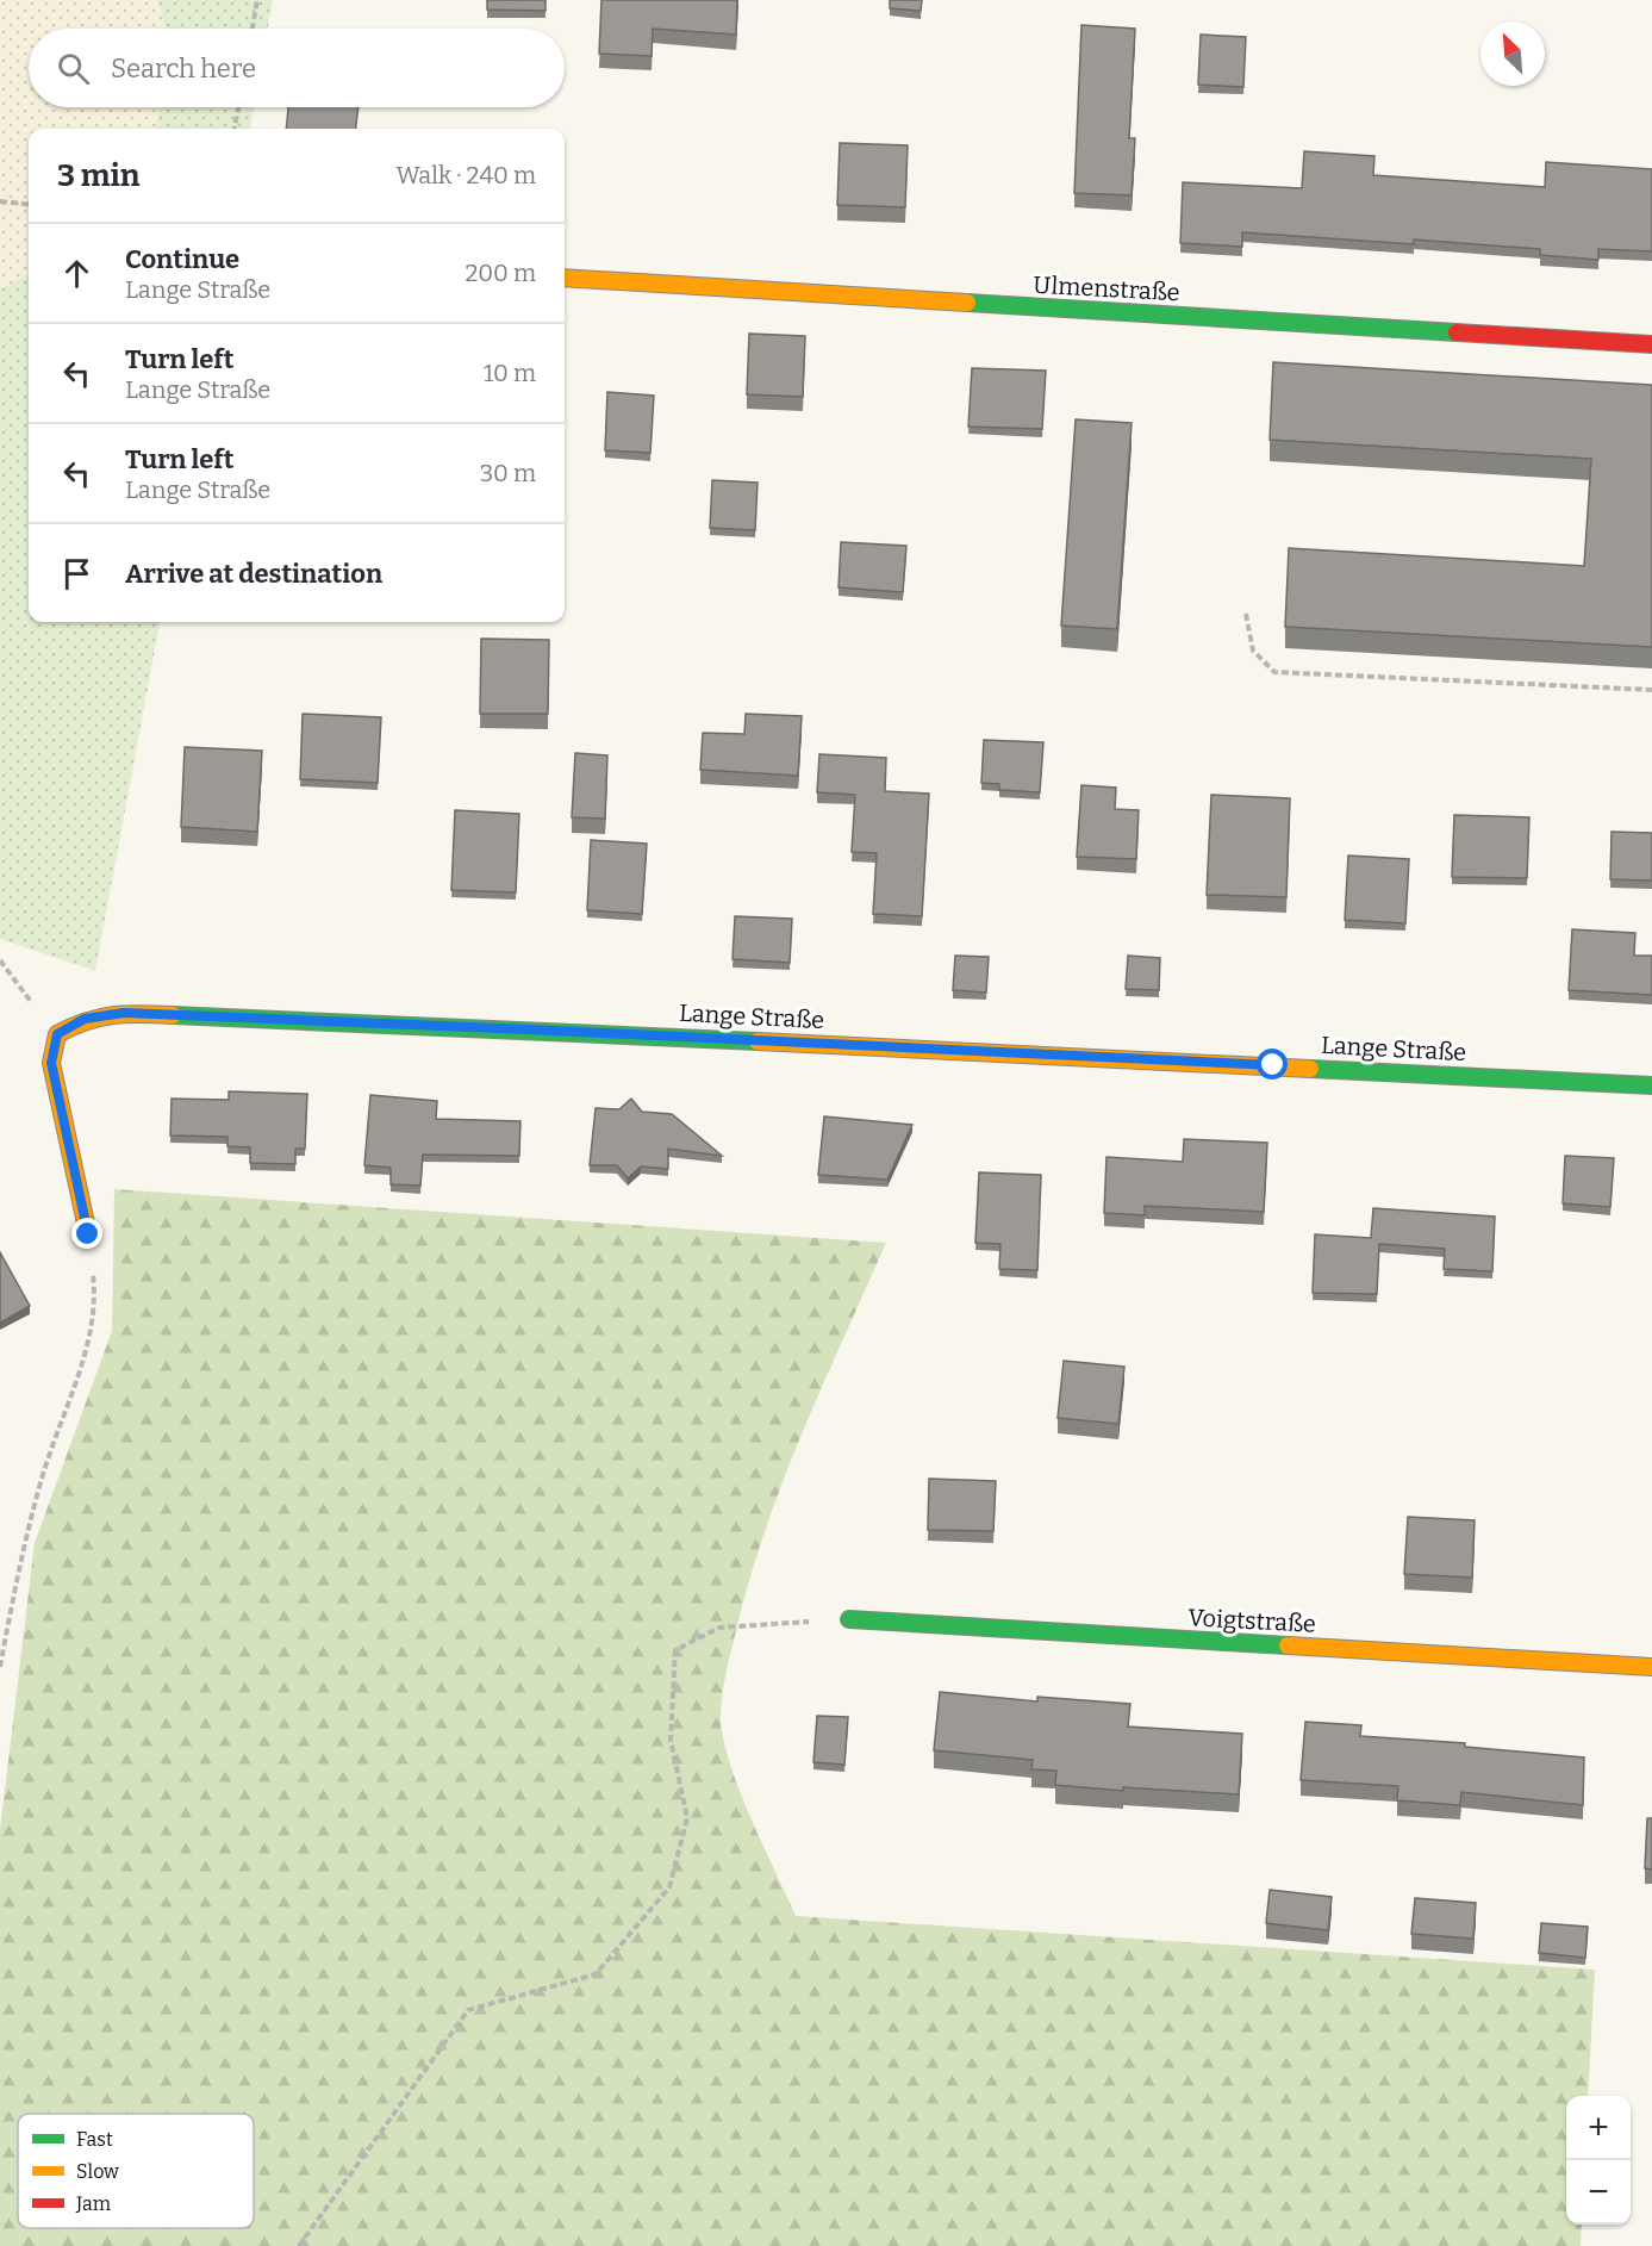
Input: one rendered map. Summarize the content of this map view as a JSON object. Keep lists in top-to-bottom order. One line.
{"streets":{"street":["Ulmenstraße","Lange Straße","Voigtstraße"]},"legend":["Fast","Slow","Jam"],"north":"top left","page":{"search":"Search here","heading":["3 min","Walk · 240 m"],"list":[["Continue","Lange Straße","200 m"],["Turn left","Lange Straße","10 m"],["Turn left","Lange Straße","30 m"],"Arrive at destination"],"map_buttons":["+","−"]}}
